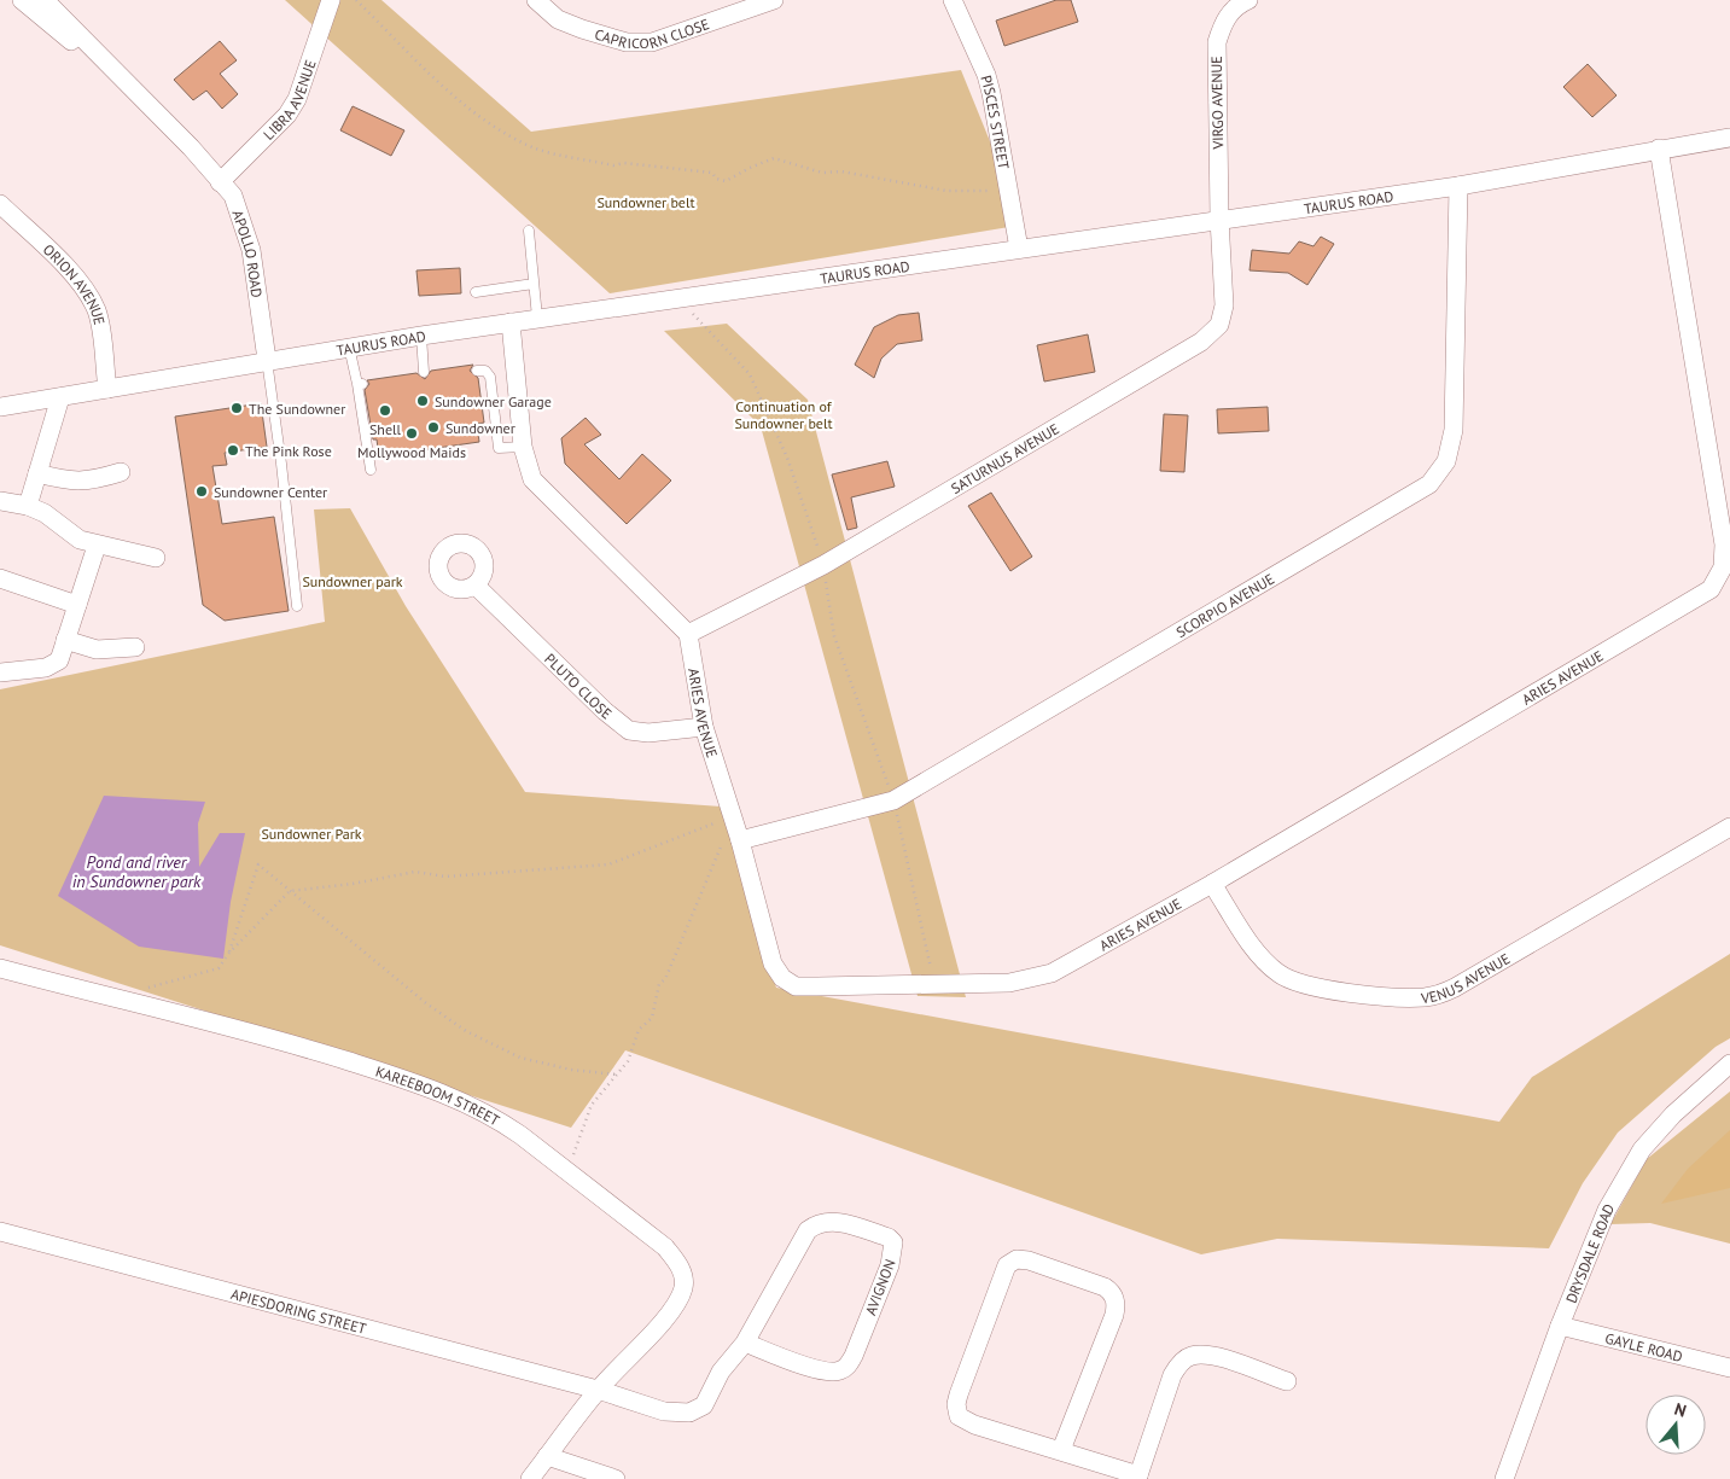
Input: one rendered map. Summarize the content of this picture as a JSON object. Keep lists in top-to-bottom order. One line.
{"streets":{"street":["CAPRICORN CLOSE","LIBRA AVENUE","VIRGO AVENUE","PISCES STREET","TAURUS ROAD","APOLLO ROAD","ORION AVENUE","SATURNUS AVENUE","SCORPIO AVENUE","ARIES AVENUE","PLUTO CLOSE","VENUS AVENUE","KAREEBOOM STREET","DRYSDALE ROAD","AVIGNON","APIESDORING STREET","GAYLE ROAD"]},"crossings":[["LIBRA AVENUE","APOLLO ROAD"],["VIRGO AVENUE","TAURUS ROAD"],["VIRGO AVENUE","SATURNUS AVENUE"],["PISCES STREET","TAURUS ROAD"],["TAURUS ROAD","APOLLO ROAD"],["TAURUS ROAD","ORION AVENUE"],["TAURUS ROAD","SATURNUS AVENUE"],["TAURUS ROAD","SCORPIO AVENUE"],["TAURUS ROAD","ARIES AVENUE"],["SATURNUS AVENUE","ARIES AVENUE"],["SCORPIO AVENUE","ARIES AVENUE"],["ARIES AVENUE","PLUTO CLOSE"],["ARIES AVENUE","VENUS AVENUE"],["KAREEBOOM STREET","AVIGNON"],["KAREEBOOM STREET","APIESDORING STREET"],["DRYSDALE ROAD","GAYLE ROAD"],["AVIGNON","APIESDORING STREET"]],"water":["Pond and river in Sundowner park"],"parks":["Sundowner belt","Continuation of Sundowner belt","Sundowner park","Sundowner Park"],"places":["Sundowner Garage","The Sundowner","Shell","Sundowner","Mollywood Maids","The Pink Rose","Sundowner Center"],"north":"top"}
